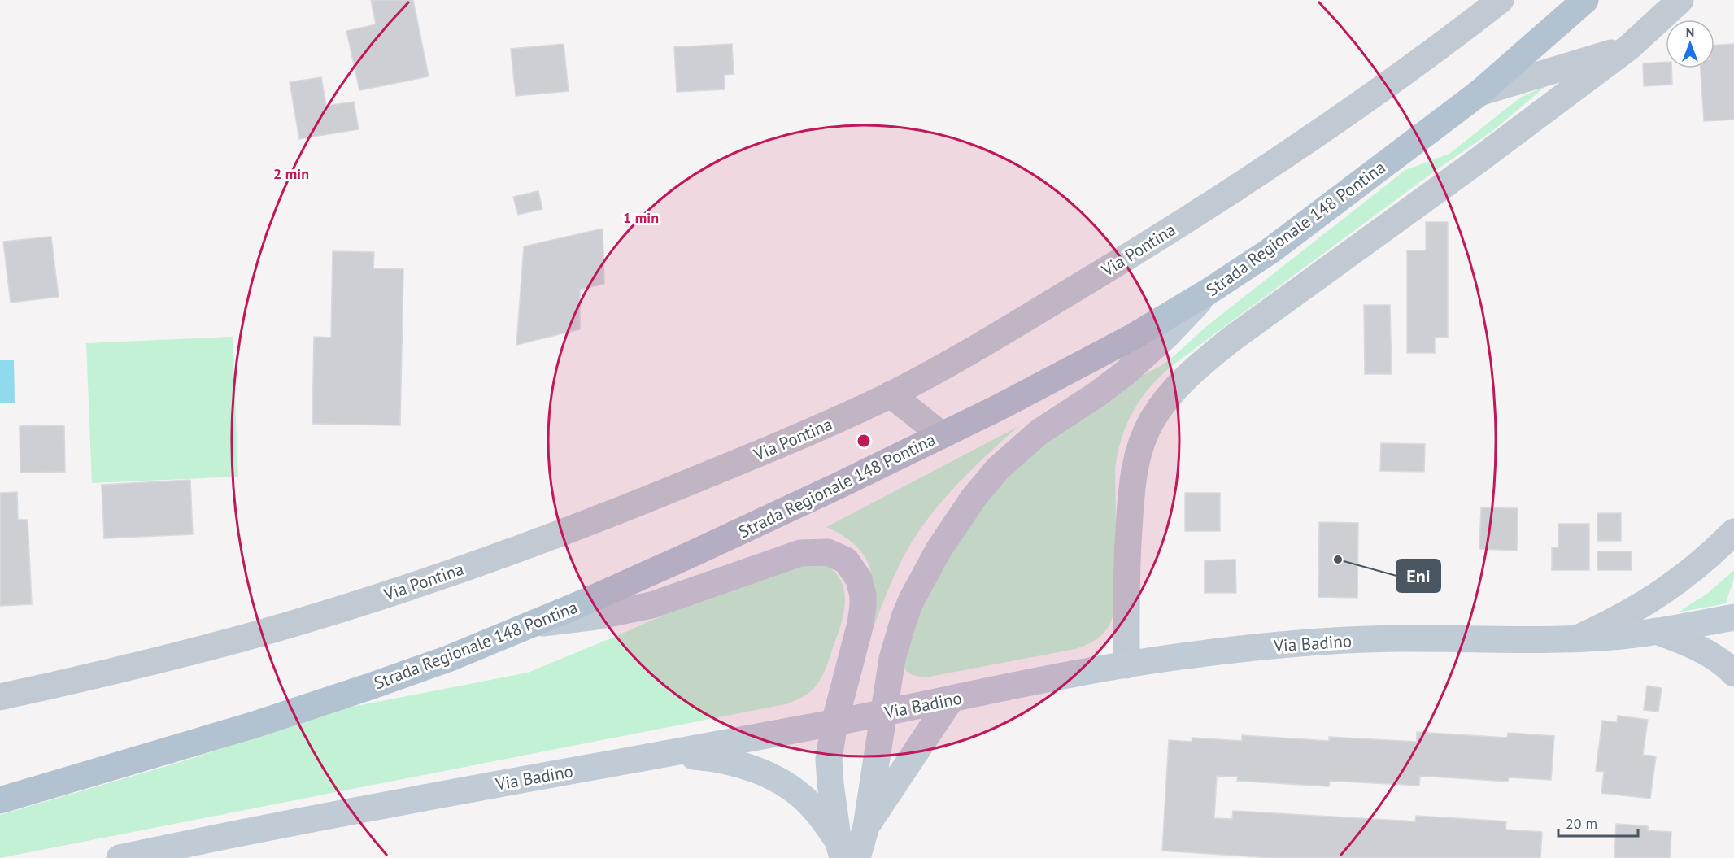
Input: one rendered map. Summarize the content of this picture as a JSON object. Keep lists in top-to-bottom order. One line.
{"streets":{"main road":["Strada Regionale 148 Pontina"],"street":["Via Pontina","Via Badino"]},"places":["Eni"],"scale_bar":"20 m","north":"top","rings":["2 min","1 min"]}
